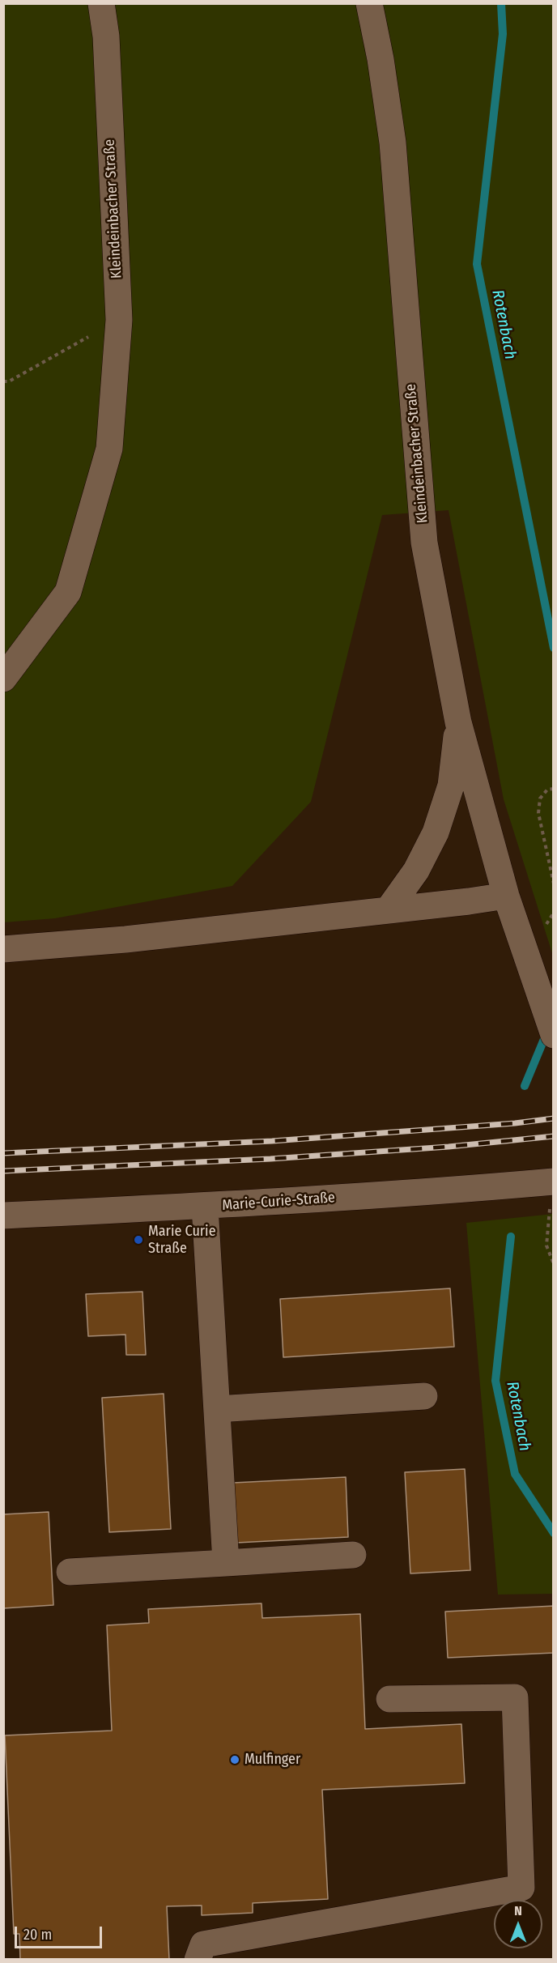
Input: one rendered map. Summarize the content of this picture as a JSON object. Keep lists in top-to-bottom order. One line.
{"streets":{"street":["Kleindeinbacher Straße","Marie-Curie-Straße"]},"water":["Rotenbach"],"places":["Marie Curie Straße","Mulfinger"],"scale_bar":"20 m","north":"top"}
